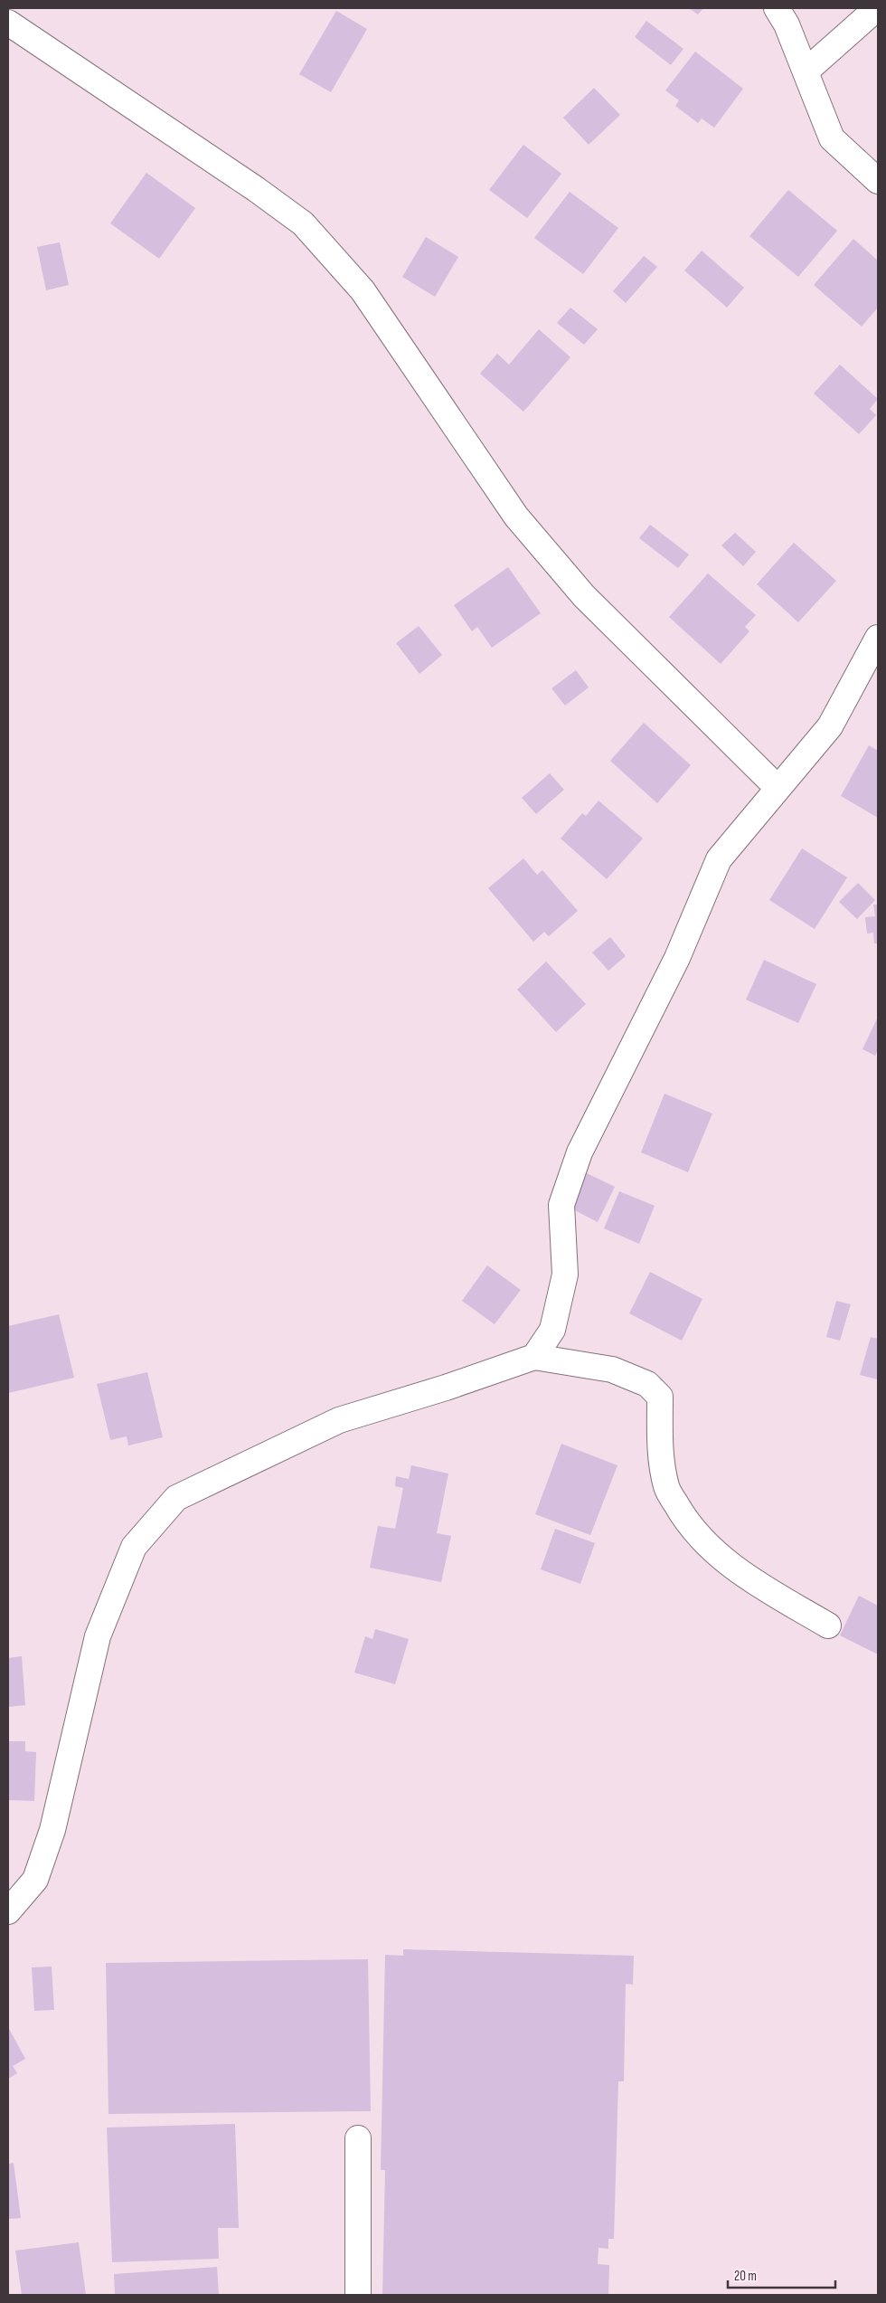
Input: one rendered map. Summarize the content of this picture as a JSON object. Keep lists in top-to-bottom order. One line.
{"scale_bar":"20 m"}
